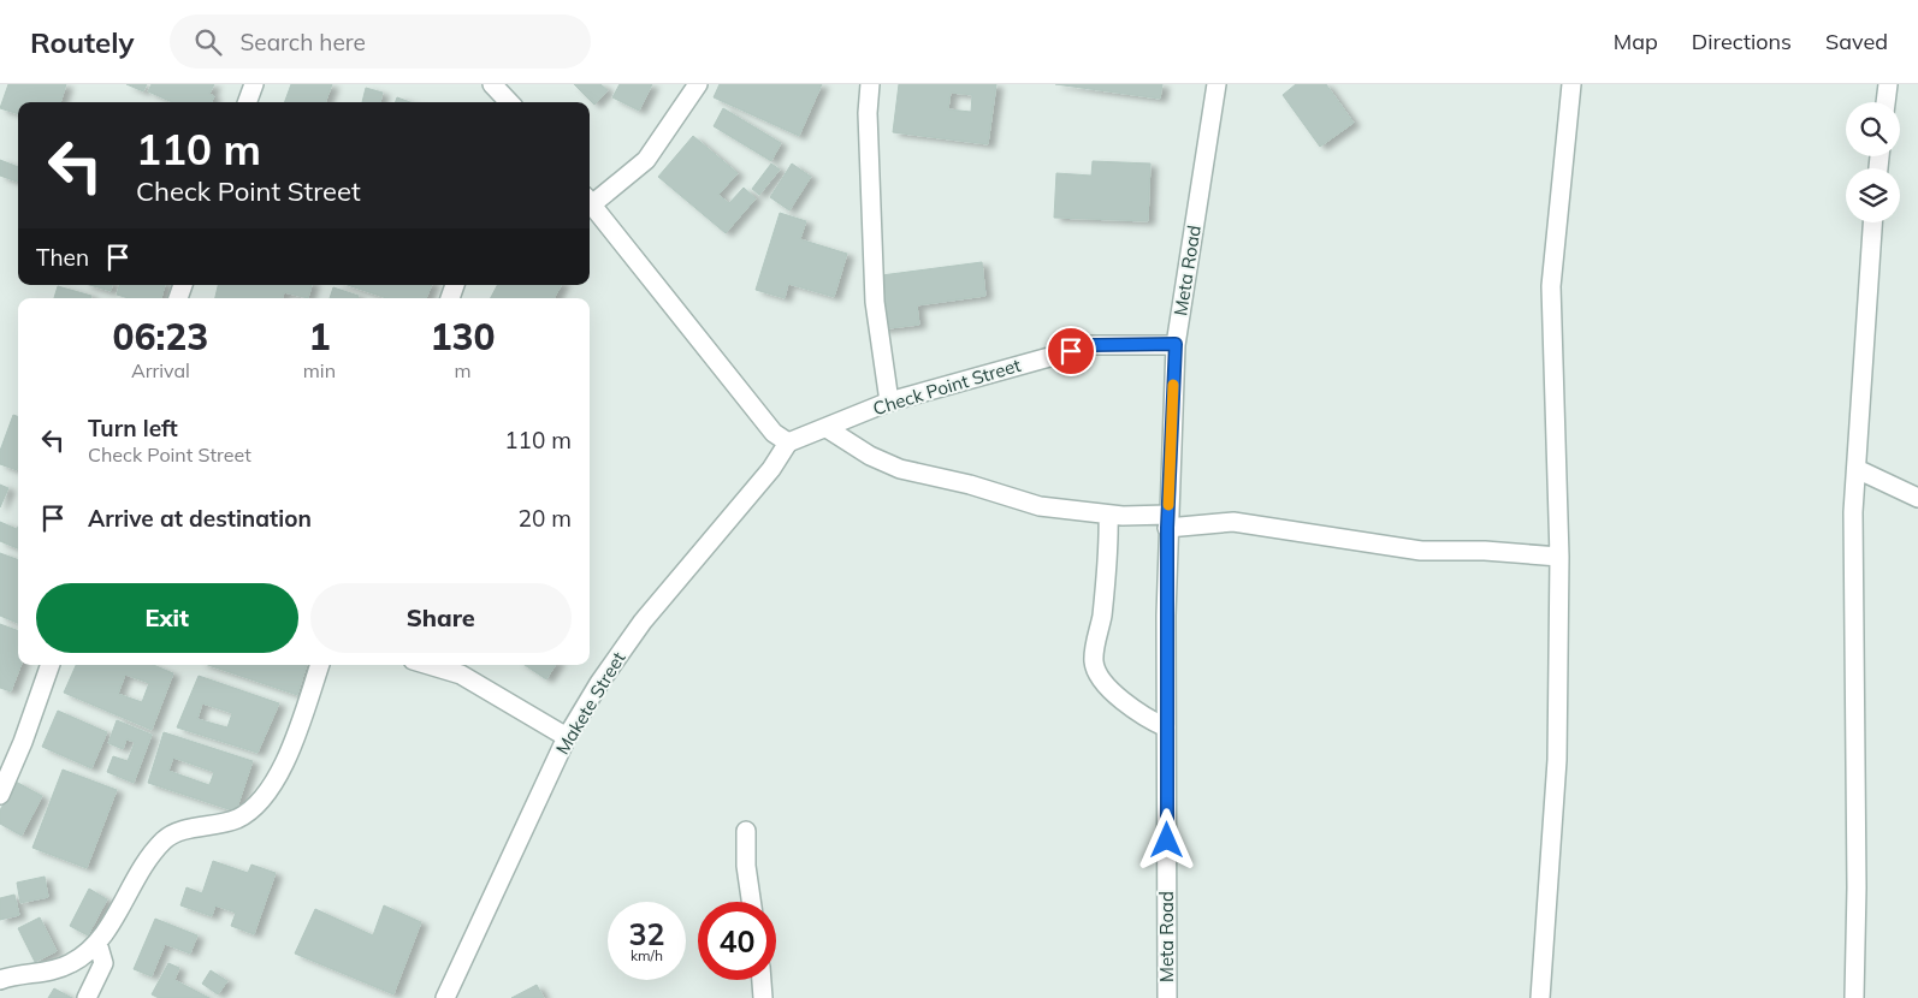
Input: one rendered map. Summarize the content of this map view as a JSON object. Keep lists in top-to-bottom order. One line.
{"streets":{"street":["Meta Road","Check Point Street","Makete Street"]},"crossings":[["Meta Road","Check Point Street"],["Check Point Street","Makete Street"]],"page":{"header":"Routely","search":"Search here","nav":["Map","Directions","Saved"],"turn":["110 m","Check Point Street"],"then":"Then","eta":["06:23","Arrival","1","min","130","m"],"list":[{"name":"Turn left","note":"Check Point Street","value":"110 m"},{"name":"Arrive at destination","value":"20 m"}],"buttons":["Exit","Share"],"speed":"32 km/h","limit":"40"}}
